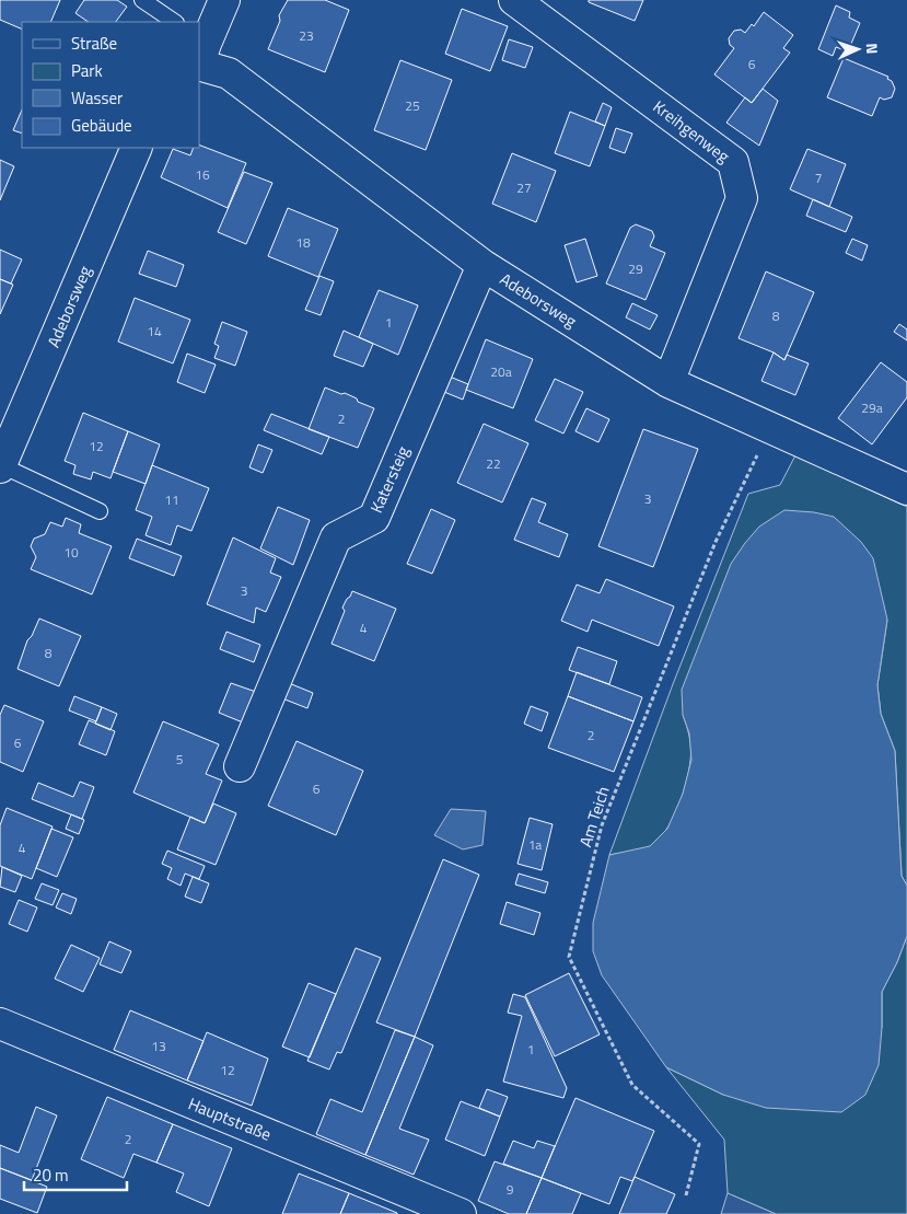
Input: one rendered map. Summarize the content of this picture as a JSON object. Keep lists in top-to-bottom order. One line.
{"streets":{"street":["Kreihgenweg","Adeborsweg","Katersteig","Hauptstraße"],"path":["Am Teich"]},"crossings":[["Kreihgenweg","Adeborsweg"],["Adeborsweg","Katersteig"],["Adeborsweg","Am Teich"]],"house_numbers":["23","6","25","16","7","27","18","29","8","1","14","20a","29a","2","12","22","3","11","10","3","4","8","2","6","5","6","1a","4","13","1","12","2","9"],"legend":["Straße","Park","Wasser","Gebäude"],"scale_bar":"20 m","north":"right"}
